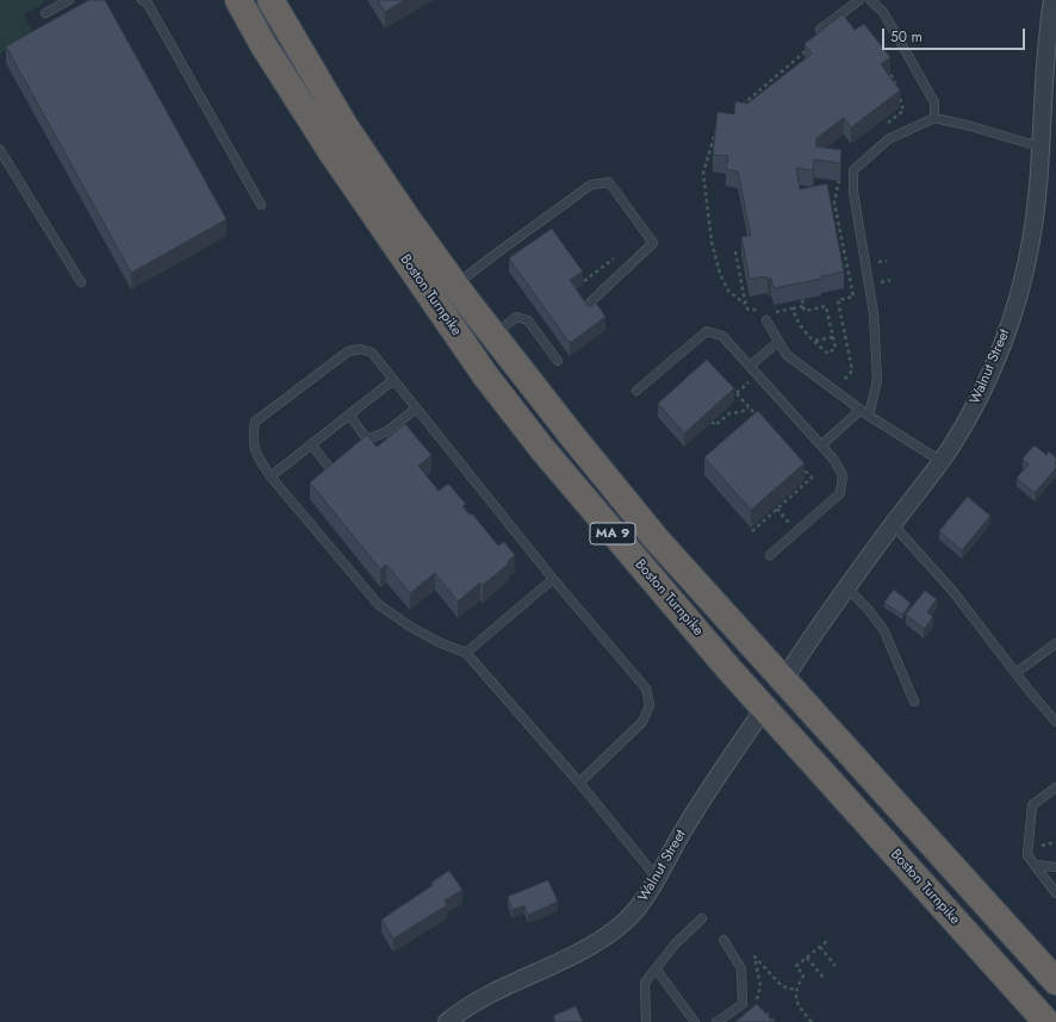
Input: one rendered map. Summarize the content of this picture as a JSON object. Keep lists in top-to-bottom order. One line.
{"streets":{"highway":["Boston Turnpike","MA 9"],"street":["Walnut Street"]},"crossings":[["Boston Turnpike","Walnut Street"]],"scale_bar":"50 m"}
